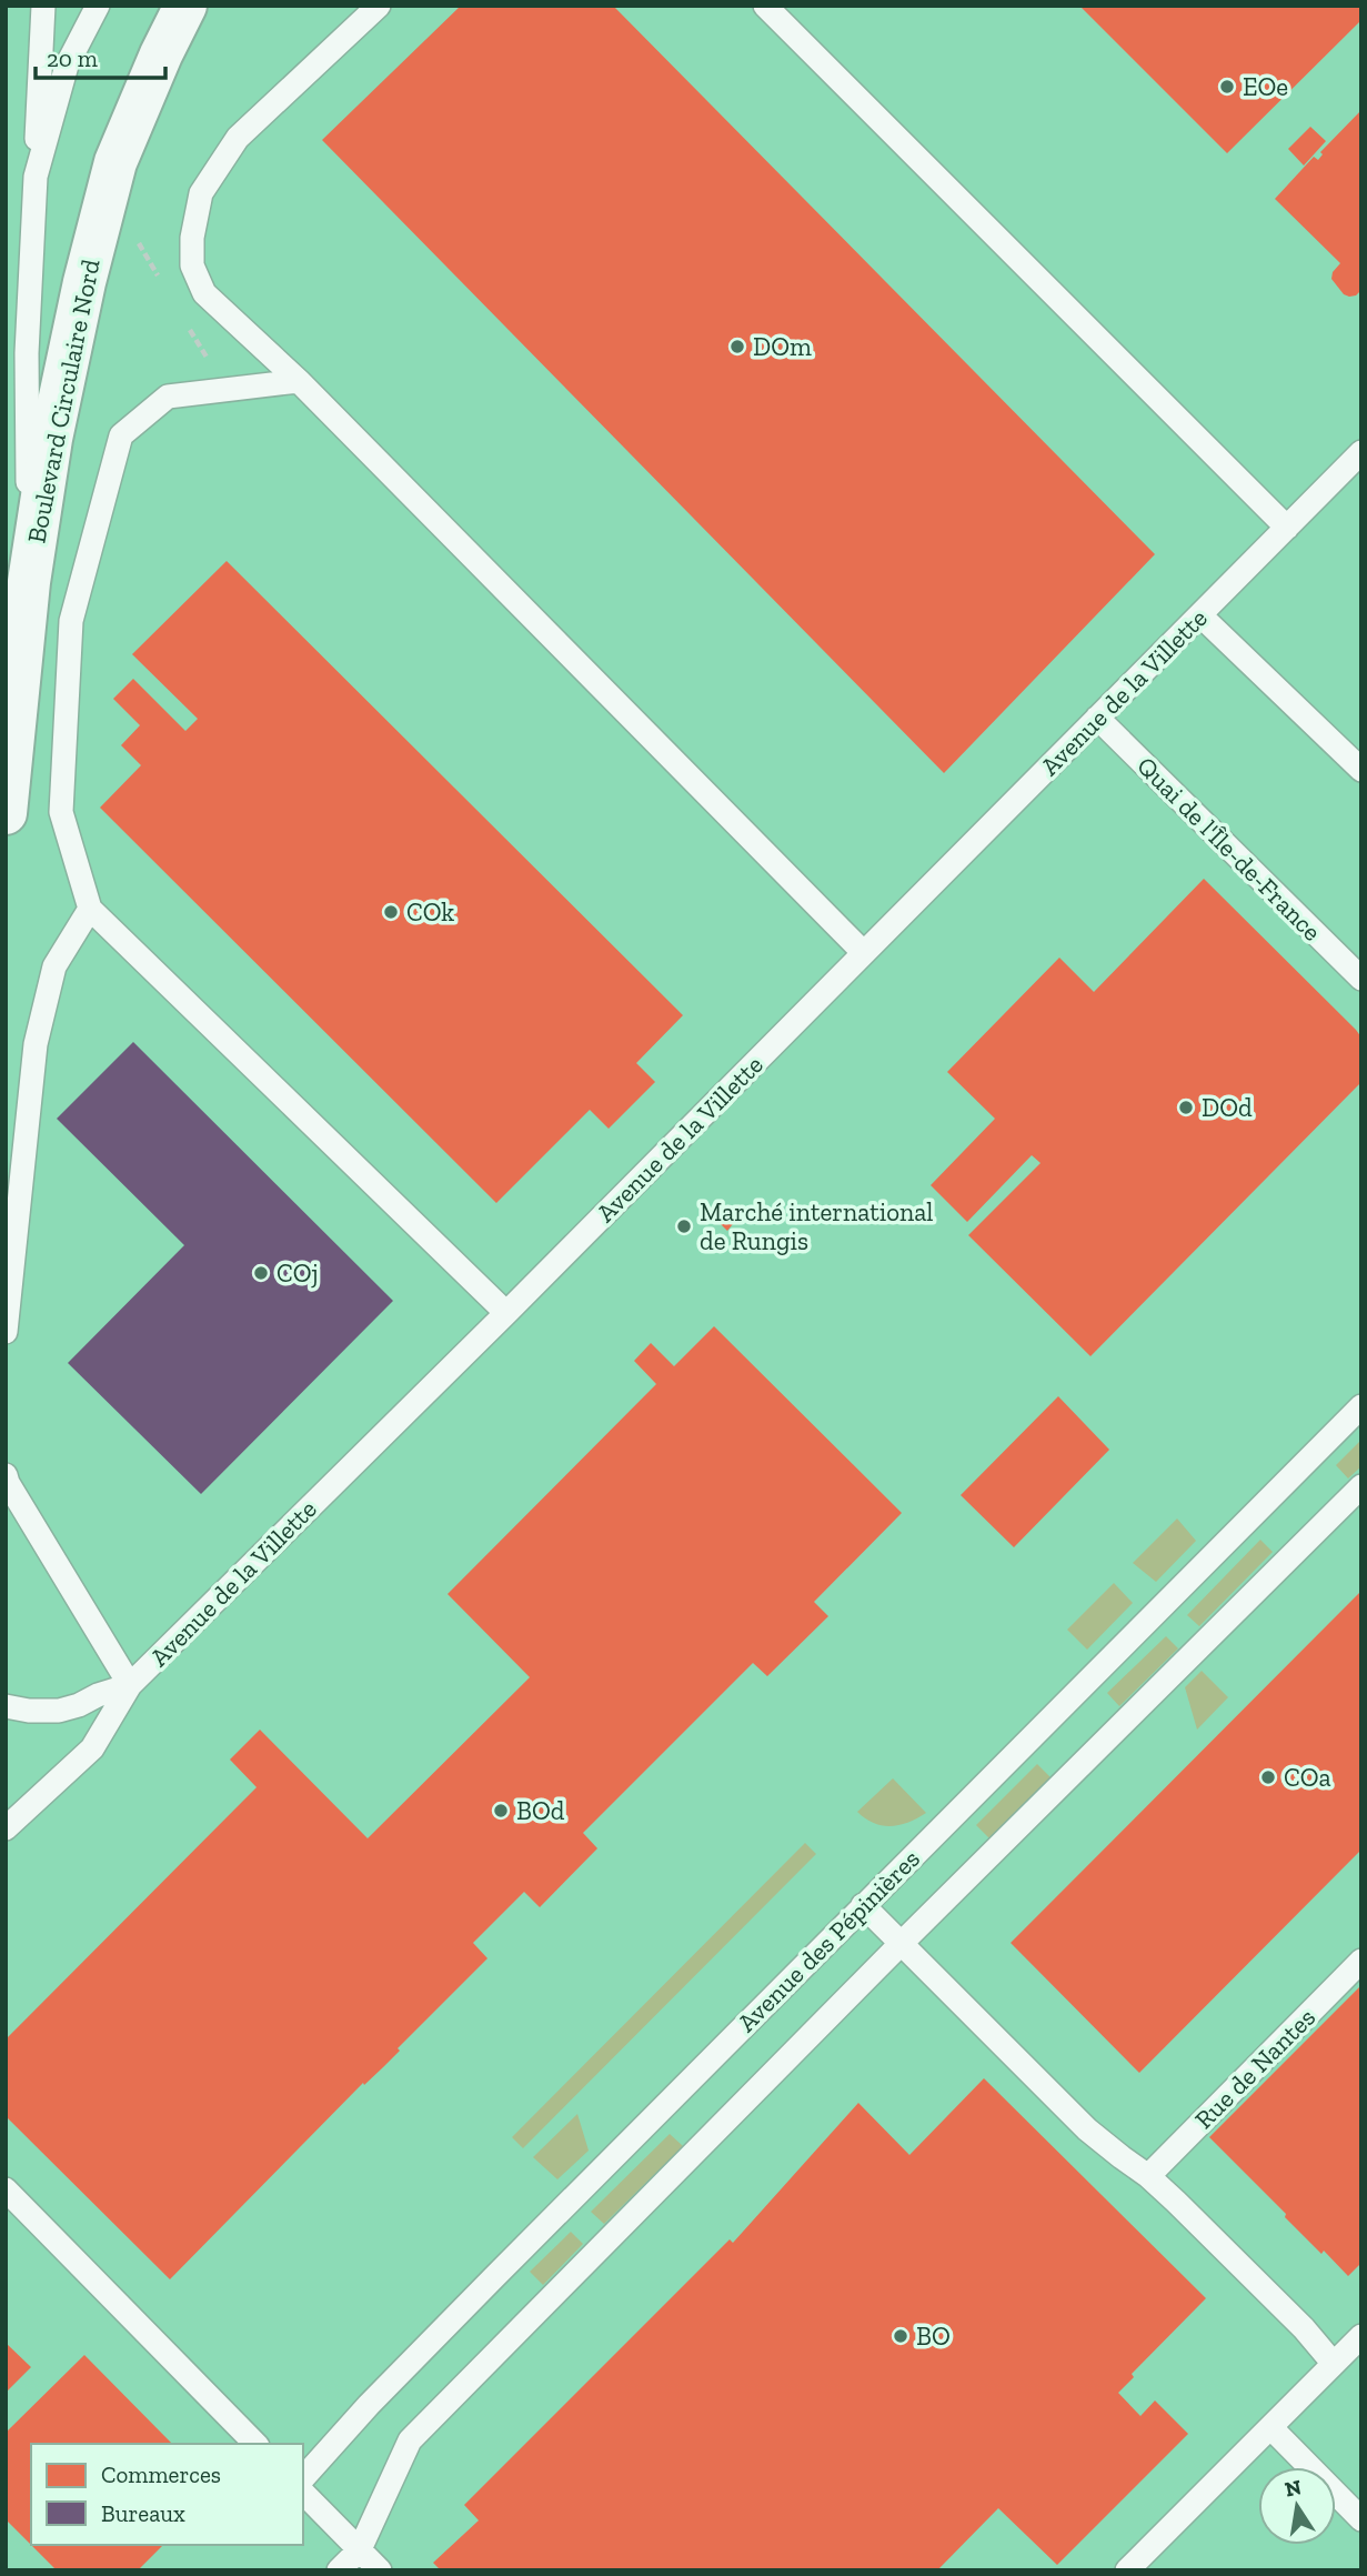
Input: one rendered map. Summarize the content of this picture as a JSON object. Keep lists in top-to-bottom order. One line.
{"streets":{"street":["Boulevard Circulaire Nord"],"lane":["Avenue de la Villette","Quai de l'Île-de-France","Avenue des Pépinières","Rue de Nantes"]},"crossings":[["Avenue de la Villette","Quai de l'Île-de-France"]],"places":["EOe","DOm","COk","DOd","Marché international de Rungis","COj","COa","BOd","BO"],"legend":["Commerces","Bureaux"],"scale_bar":"20 m","north":"top"}
